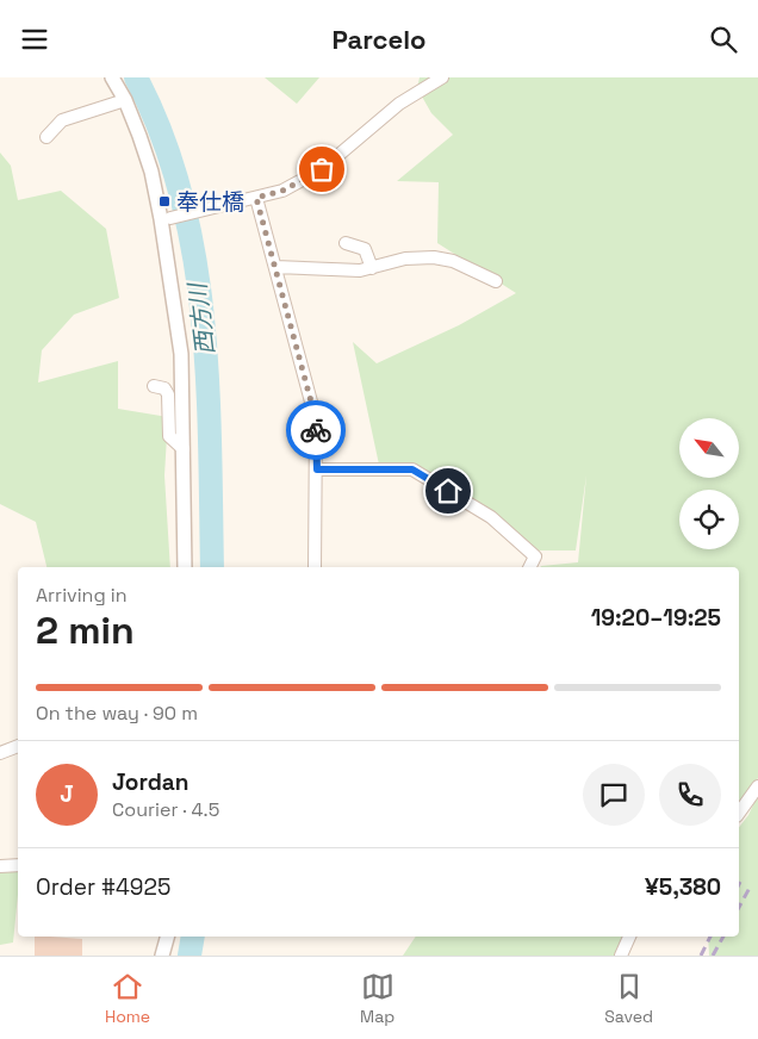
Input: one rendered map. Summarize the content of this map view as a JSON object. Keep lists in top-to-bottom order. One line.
{"water":["西方川"],"places":{"transit":["奉仕橋"]},"north":"top left","page":{"header":"Parcelo","heading":["2 min","Arriving in","19:20–19:25"],"panel":["Jordan","Courier · 4.5","Order #4925","¥5,380"],"bar":"On the way · 90 m","round":"J","tabs":["Home","Map","Saved"]}}
